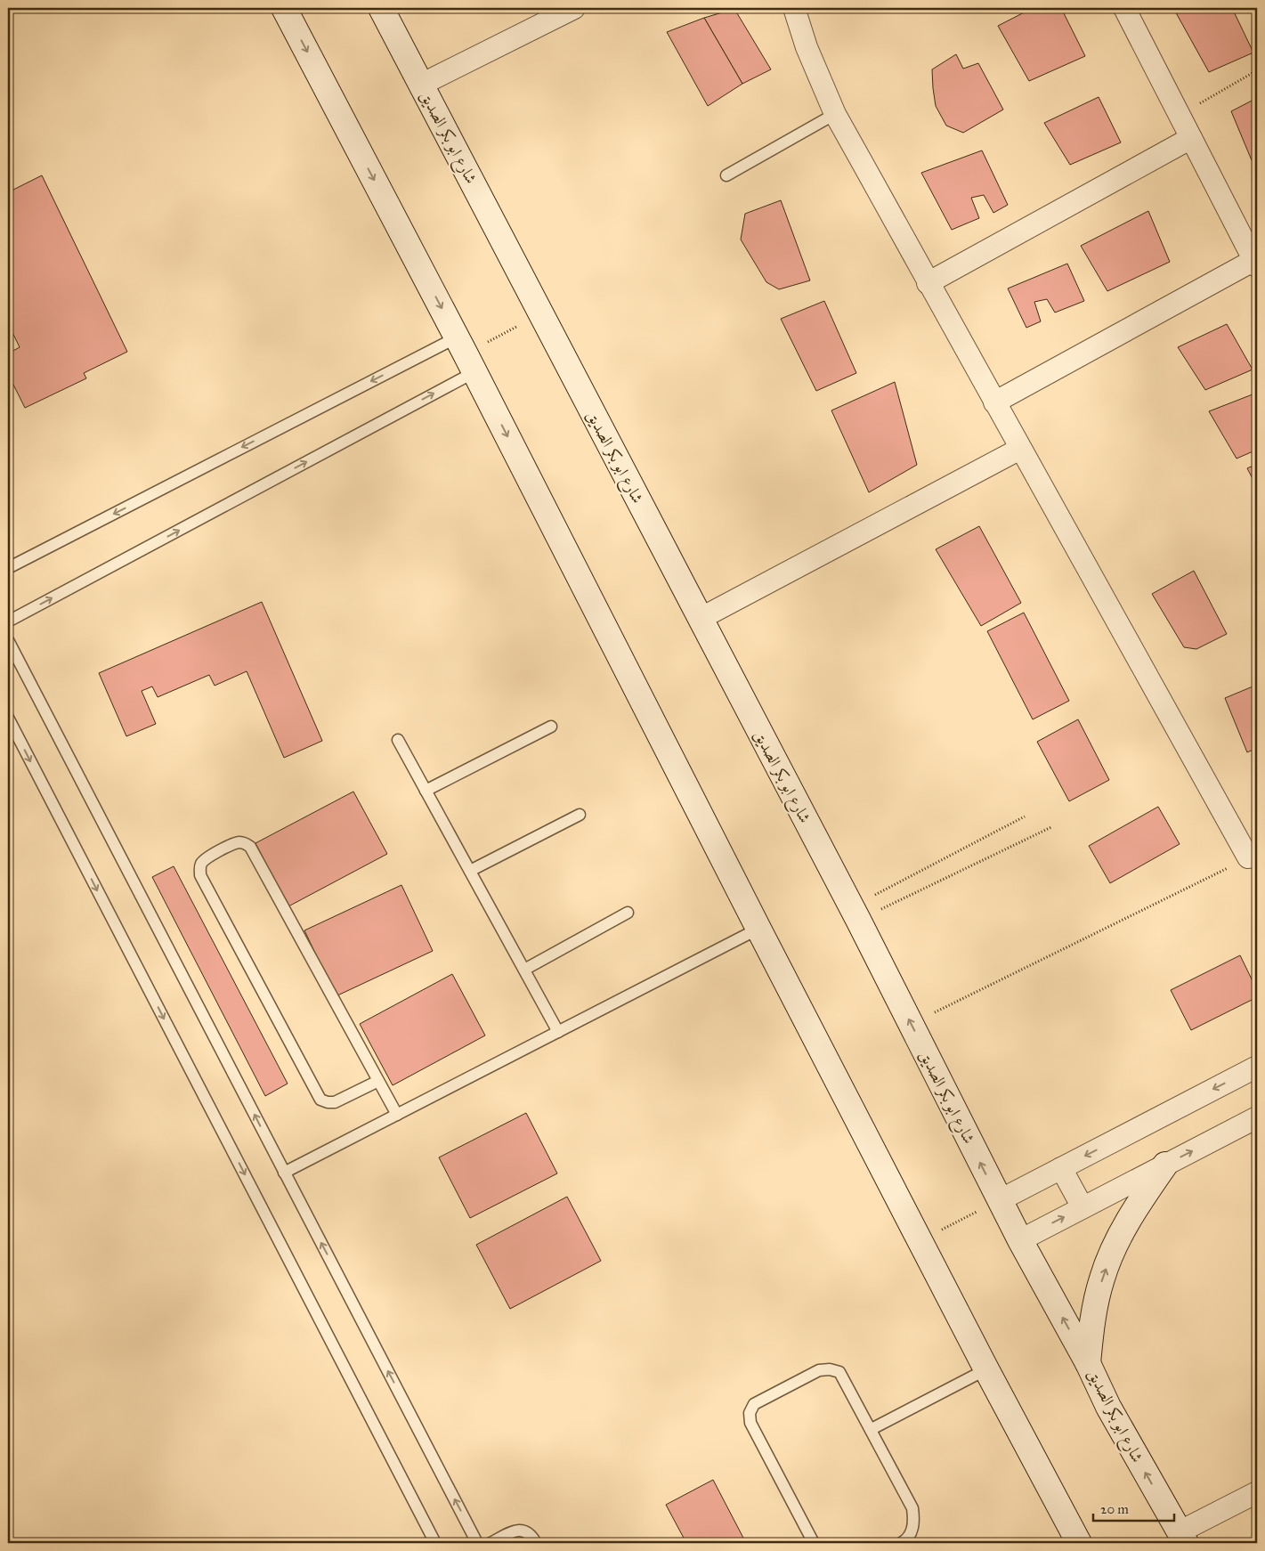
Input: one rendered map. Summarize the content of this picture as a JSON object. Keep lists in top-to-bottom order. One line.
{"streets":{"main road":["شارع ابو بكر الصديق"]},"scale_bar":"20 m"}
